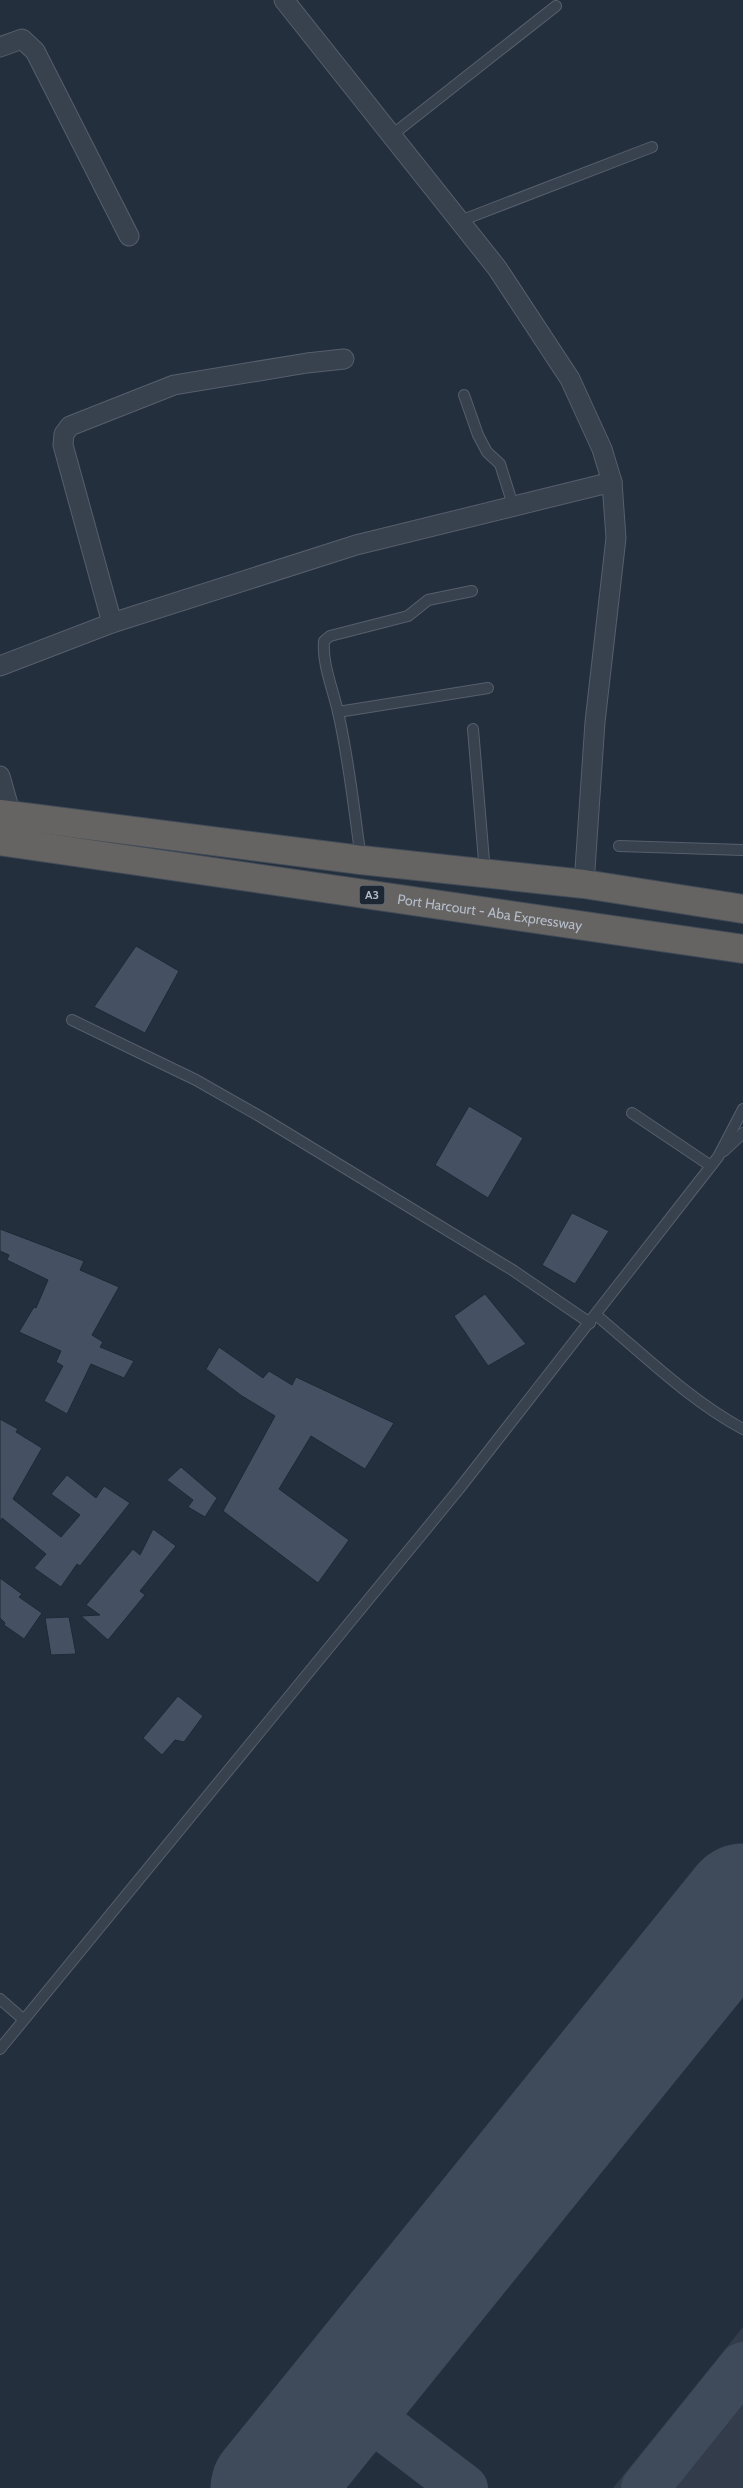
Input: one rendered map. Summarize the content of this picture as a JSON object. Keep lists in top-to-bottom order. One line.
{"streets":{"highway":["A3","Port Harcourt - Aba Expressway"]}}
